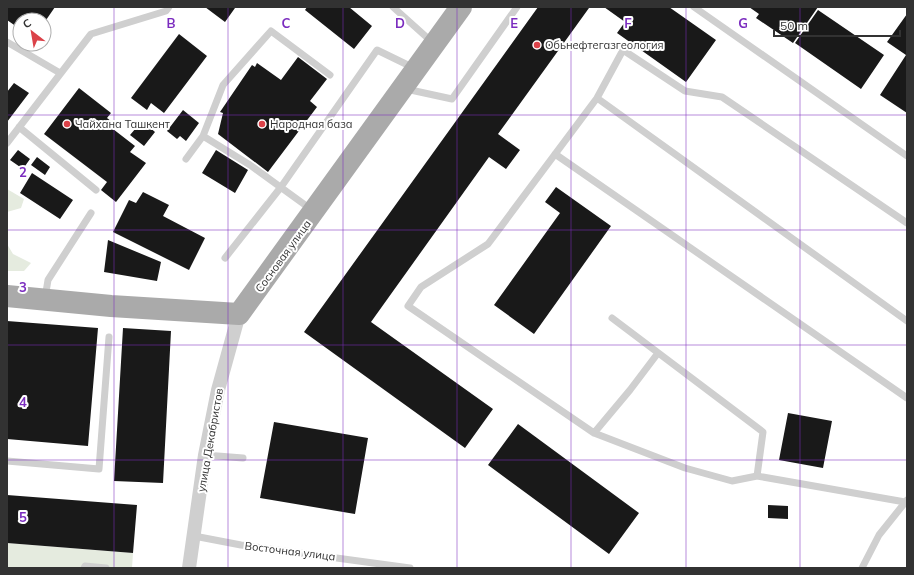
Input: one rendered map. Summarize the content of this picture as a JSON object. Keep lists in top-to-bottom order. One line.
{"streets":{"main road":["Сосновая улица"],"street":["улица Декабристов"],"lane":["Восточная улица"]},"crossings":[["Сосновая улица","улица Декабристов"],["улица Декабристов","Восточная улица"]],"places":["Обьнефтегазгеология","Чайхана Ташкент","Народная база"],"scale_bar":"50 m","north":"top left","grid":{"columns":["B","C","D","E","F","G"],"rows":["2","3","4","5"]}}
